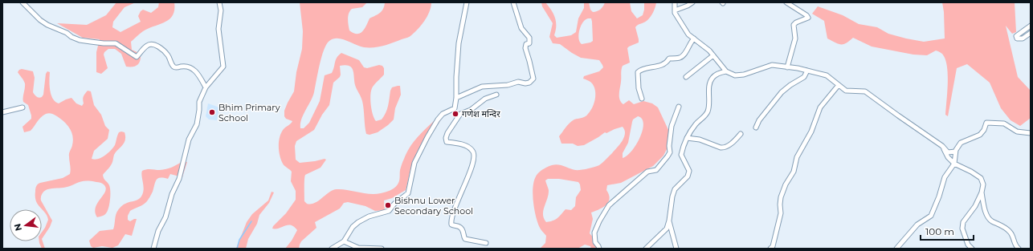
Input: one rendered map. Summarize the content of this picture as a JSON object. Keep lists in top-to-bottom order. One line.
{"places":["Bhim Primary School","गणेश मन्दिर","Bishnu Lower Secondary School"],"scale_bar":"100 m","north":"left"}
